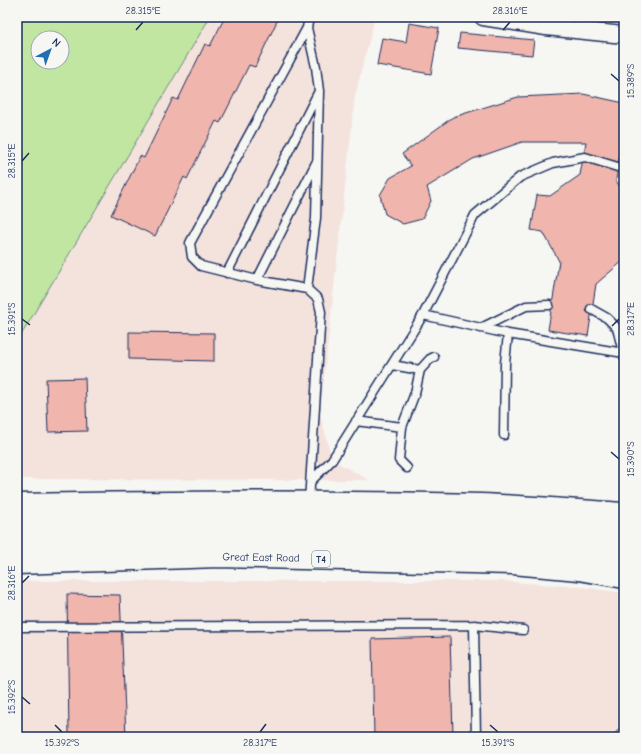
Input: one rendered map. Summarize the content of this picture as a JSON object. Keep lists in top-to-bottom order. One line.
{"streets":{"main road":["Great East Road","T4"]},"north":"top right","coordinates":["28.315°E","28.316°E","15.389°S","15.391°S","28.317°E","15.390°S","15.392°S"]}
